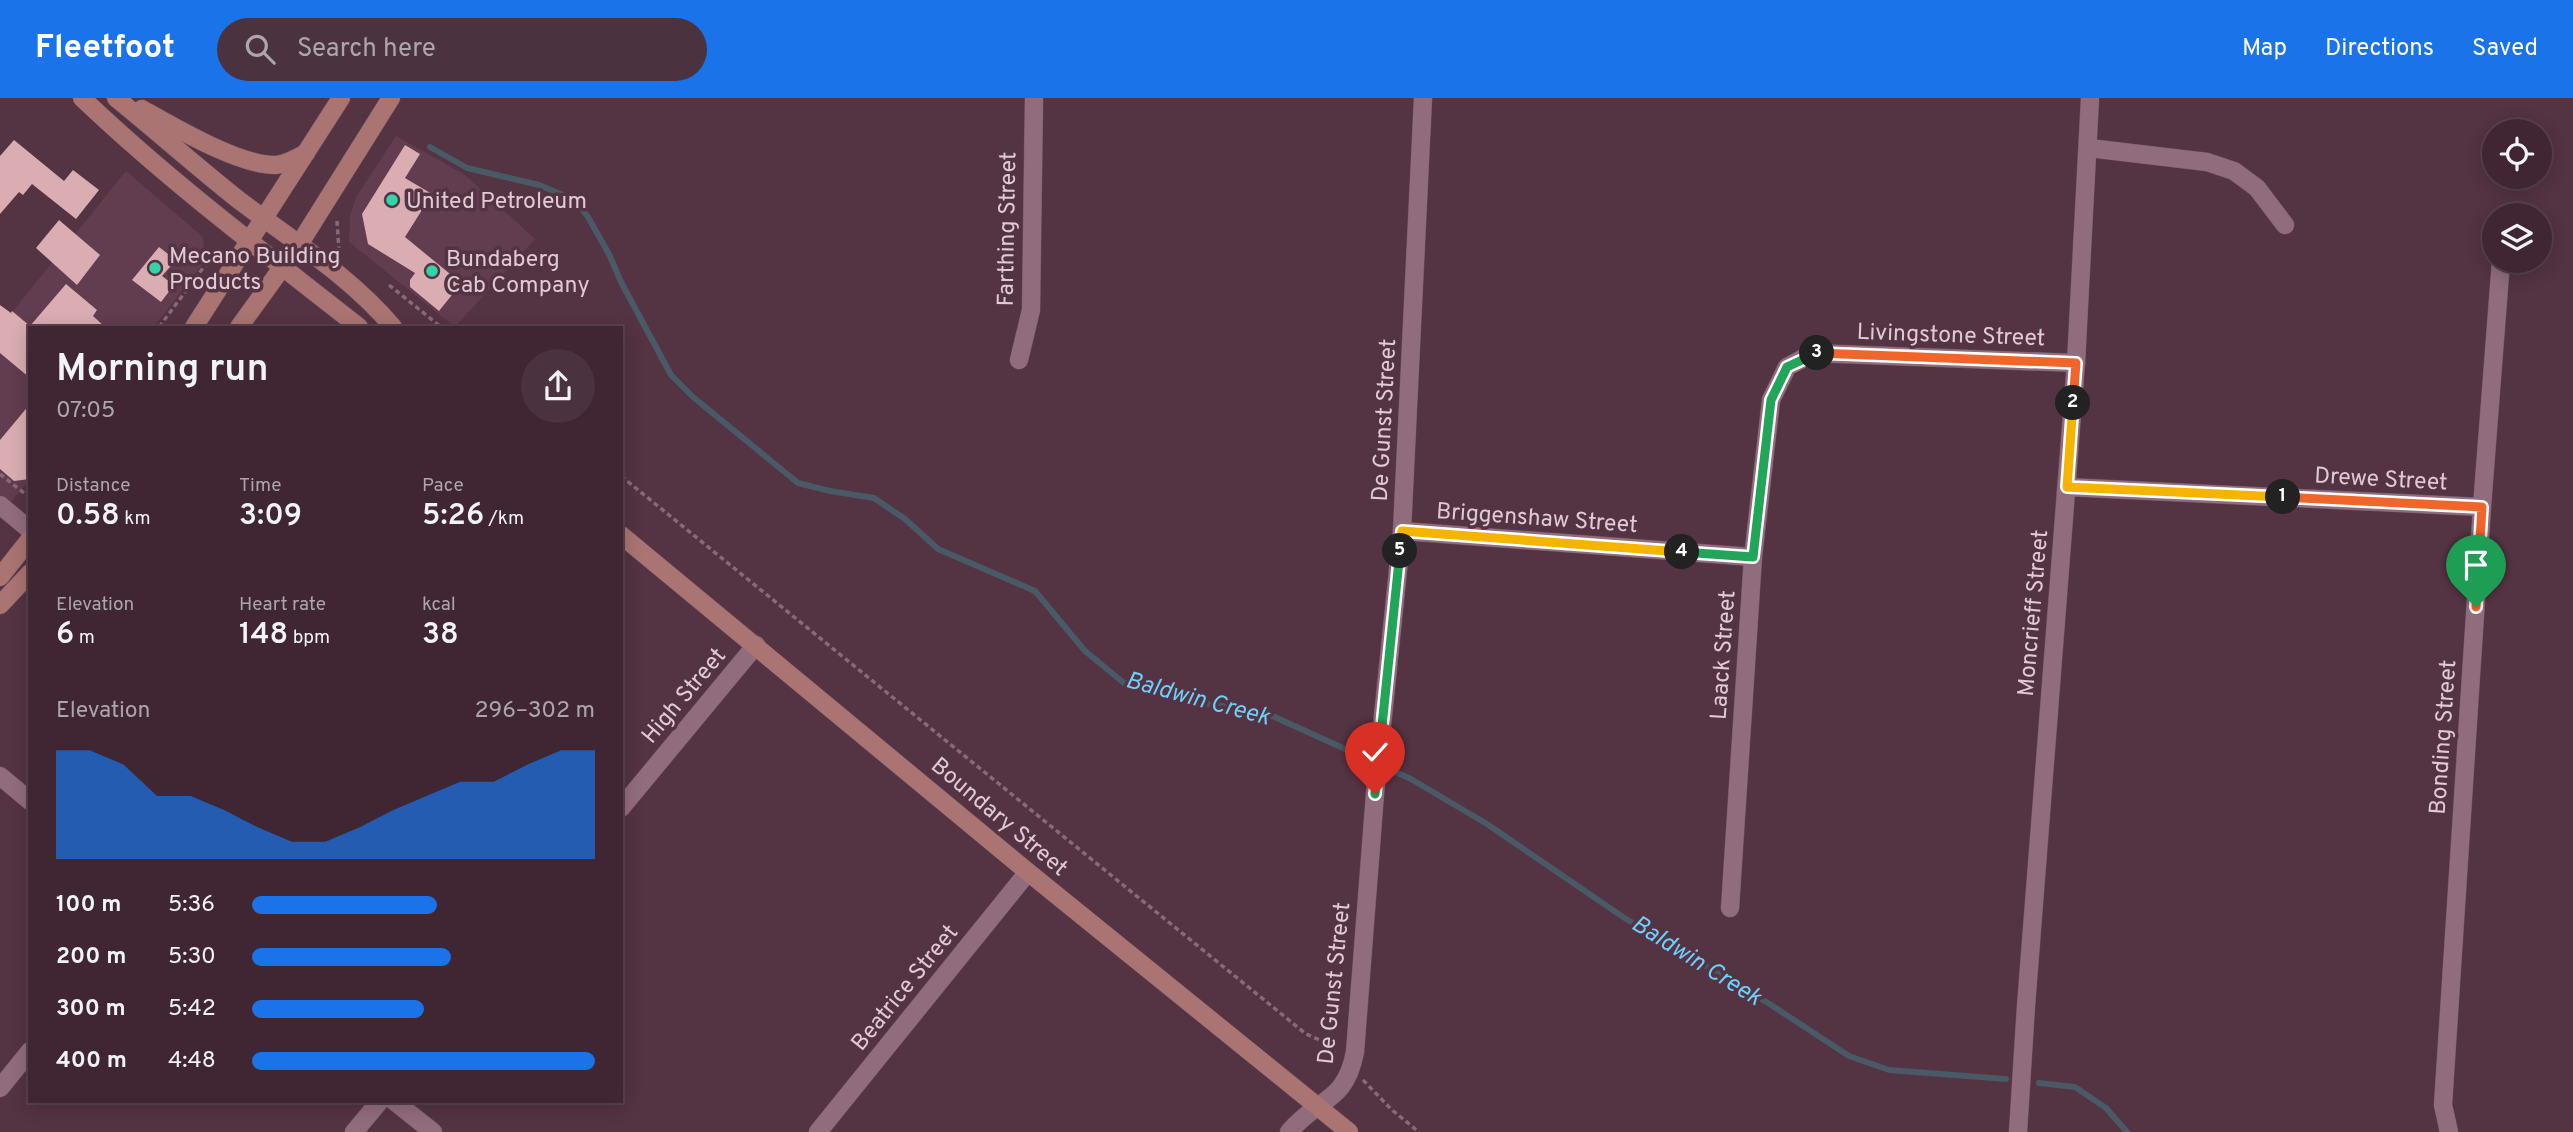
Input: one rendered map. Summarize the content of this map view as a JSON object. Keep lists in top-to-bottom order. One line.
{"streets":{"street":["Farthing Street","Livingstone Street","De Gunst Street","Drewe Street","Briggenshaw Street","Moncrieff Street","Laack Street","High Street","Bonding Street","Boundary Street","Beatrice Street"]},"crossings":[["Livingstone Street","Moncrieff Street"],["Livingstone Street","Laack Street"],["De Gunst Street","Briggenshaw Street"],["De Gunst Street","Boundary Street"],["Drewe Street","Moncrieff Street"],["Drewe Street","Bonding Street"],["Briggenshaw Street","Laack Street"],["High Street","Boundary Street"],["Boundary Street","Beatrice Street"]],"water":["Baldwin Creek"],"places":["United Petroleum","Mecano Building Products","Bundaberg Cab Company"],"page":{"header":"Fleetfoot","search":"Search here","nav":["Map","Directions","Saved"],"heading":["Morning run","07:05"],"pins":["3","2","1","5","4"],"stats":[["Distance","0.58 km"],["Time","3:09"],["Pace","5:26 /km"],["Elevation","6 m"],["Heart rate","148 bpm"],["kcal","38"]],"chart":["Elevation","296–302 m"],"list":[{"name":"100 m","note":"5:36"},{"name":"200 m","note":"5:30"},{"name":"300 m","note":"5:42"},{"name":"400 m","note":"4:48"}]}}
